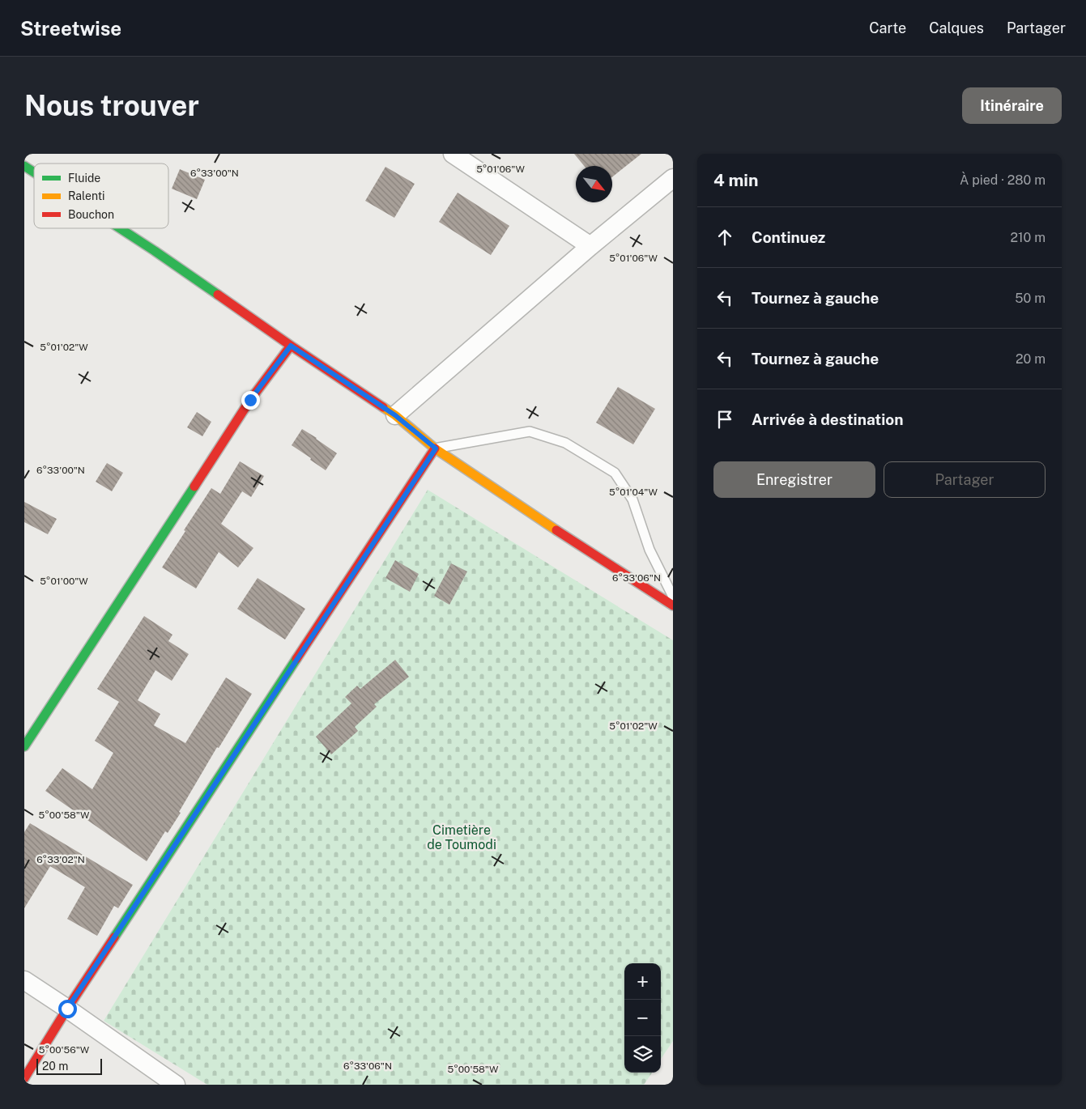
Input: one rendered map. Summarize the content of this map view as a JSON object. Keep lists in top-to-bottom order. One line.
{"parks":["Cimetière de Toumodi"],"legend":["Fluide","Ralenti","Bouchon"],"scale_bar":"20 m","north":"bottom right","page":{"header":"Streetwise","nav":["Carte","Calques","Partager"],"buttons":["Itinéraire",["Enregistrer","Partager"]],"title":"Nous trouver","heading":["4 min","À pied · 280 m"],"list":[["Continuez","210 m"],["Tournez à gauche","50 m"],["Tournez à gauche","20 m"],"Arrivée à destination"],"map_buttons":["+","−"],"scale":"20 m"},"coordinates":["5°01'06\"W","6°33'00\"N","5°01'02\"W","5°01'04\"W","6°33'06\"N","5°01'00\"W","5°00'58\"W","6°33'02\"N","5°00'56\"W"]}
